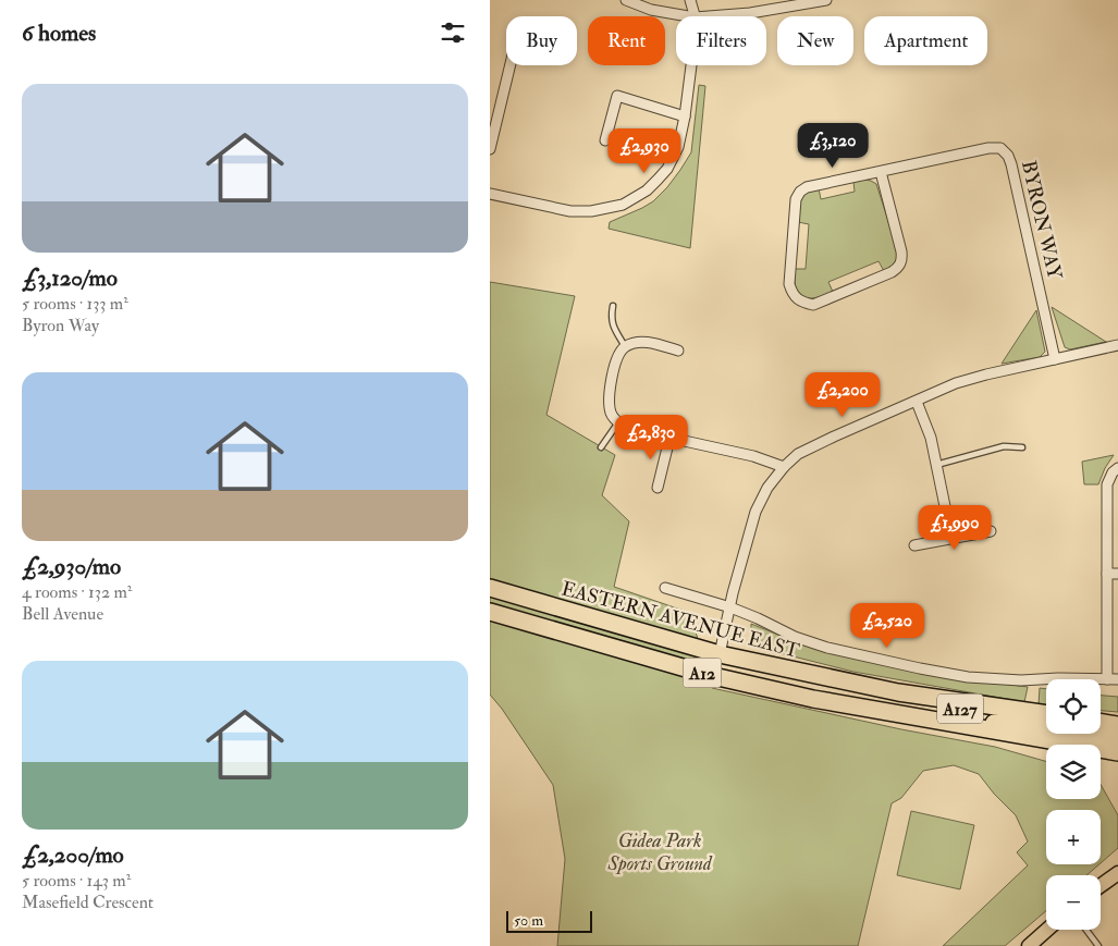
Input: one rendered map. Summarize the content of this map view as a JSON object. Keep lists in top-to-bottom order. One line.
{"streets":{"highway":["EASTERN AVENUE EAST","A12","A127"],"street":["BYRON WAY"]},"crossings":[["EASTERN AVENUE EAST","A127"],["A12","A127"]],"parks":["Gidea Park Sports Ground"],"scale_bar":"50 m","page":{"heading":"6 homes","chip":["Buy","Rent","Filters","New","Apartment"],"list":[{"name":"£3,120/mo","note":"5 rooms · 133 m² · Byron Way"},{"name":"£2,930/mo","note":"4 rooms · 132 m² · Bell Avenue"},{"name":"£2,200/mo","note":"5 rooms · 143 m² · Masefield Crescent"}],"price":["£3,120","£2,930","£2,200","£2,830","£1,990","£2,520"],"map_buttons":["+","−"],"scale":"50 m"}}
